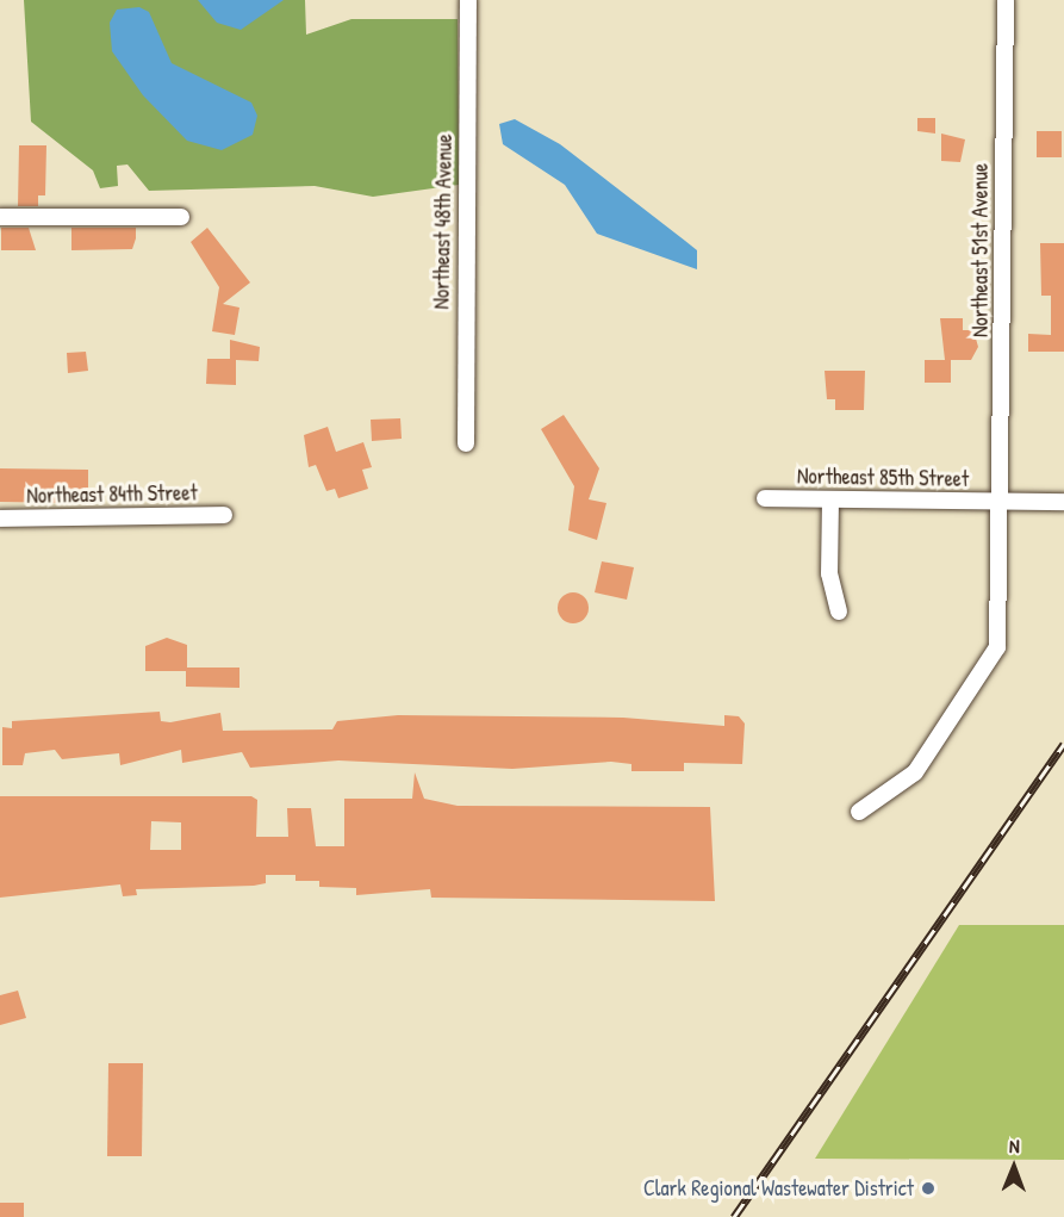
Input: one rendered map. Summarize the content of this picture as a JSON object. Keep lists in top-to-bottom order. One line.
{"streets":{"street":["Northeast 48th Avenue","Northeast 51st Avenue","Northeast 85th Street","Northeast 84th Street"]},"crossings":[["Northeast 51st Avenue","Northeast 85th Street"]],"places":["Clark Regional Wastewater District"],"north":"top"}
